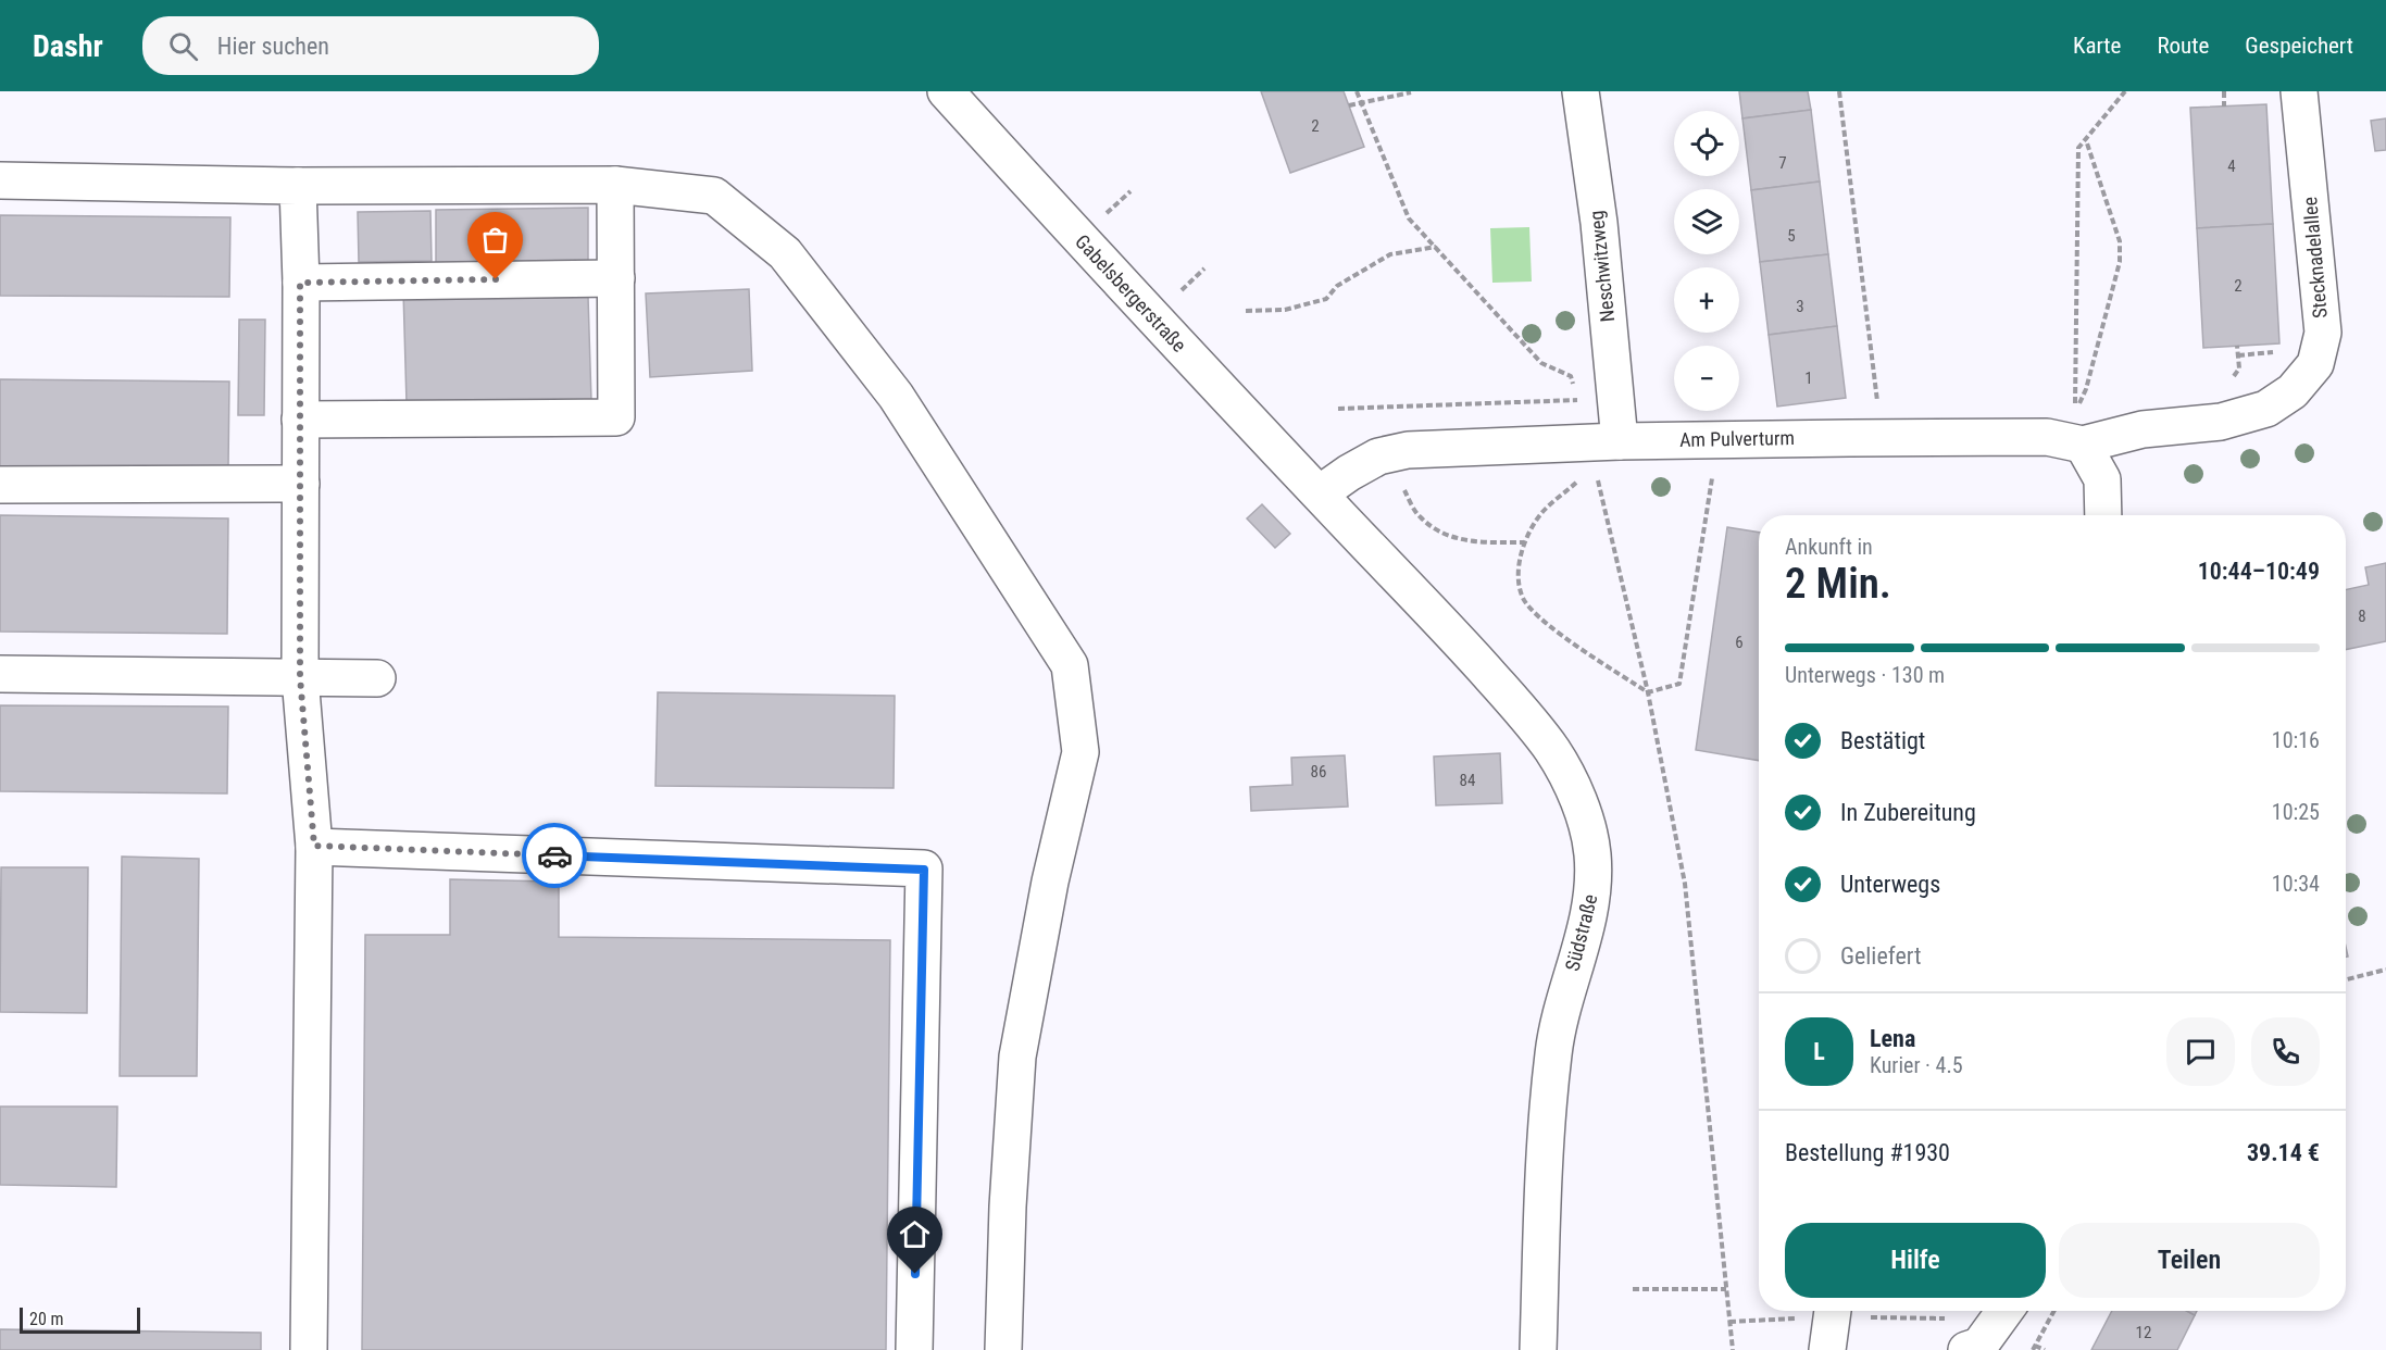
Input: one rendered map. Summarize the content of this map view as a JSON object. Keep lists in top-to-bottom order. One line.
{"streets":{"street":["Stecknadelallee","Neschwitzweg","Gabelsbergerstraße","Am Pulverturm","Südstraße"]},"crossings":[["Stecknadelallee","Am Pulverturm"],["Neschwitzweg","Am Pulverturm"],["Gabelsbergerstraße","Am Pulverturm"],["Gabelsbergerstraße","Südstraße"],["Am Pulverturm","Südstraße"]],"house_numbers":["2","7","4","5","2","3","1","8","6","86","84","12"],"scale_bar":"20 m","page":{"header":"Dashr","search":"Hier suchen","nav":["Karte","Route","Gespeichert"],"map_buttons":["+","−"],"heading":["2 Min.","Ankunft in","10:44–10:49"],"panel":["Lena","Kurier · 4.5","Bestellung #1930","39.14 €"],"bar":"Unterwegs · 130 m","list":[["Bestätigt","10:16"],["In Zubereitung","10:25"],["Unterwegs","10:34"],"Geliefert"],"round":"L","buttons":["Hilfe","Teilen"],"scale":"20 m"}}
